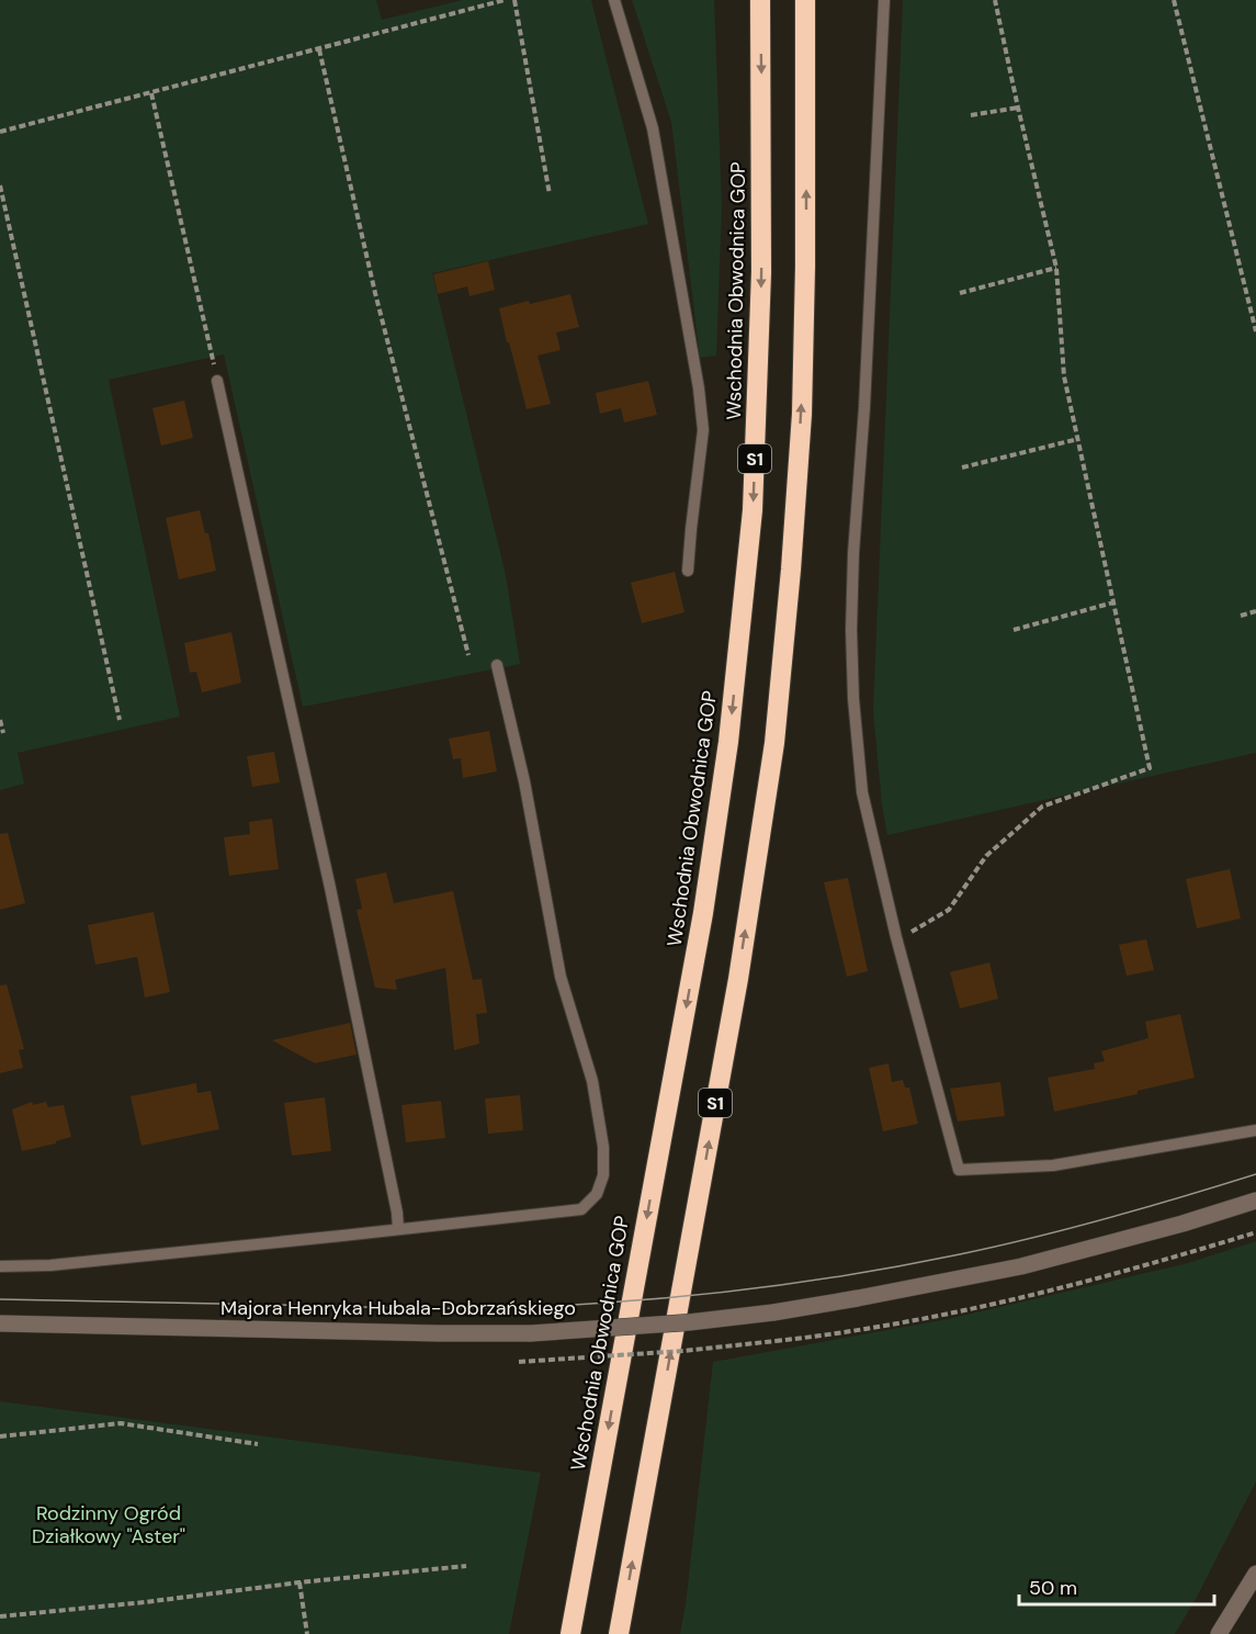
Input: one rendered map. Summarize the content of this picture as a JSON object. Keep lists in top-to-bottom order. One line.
{"streets":{"highway":["Wschodnia Obwodnica GOP","S1"],"street":["Majora Henryka Hubala-Dobrzańskiego"]},"parks":["Rodzinny Ogród Działkowy \"Aster\""],"scale_bar":"50 m"}
